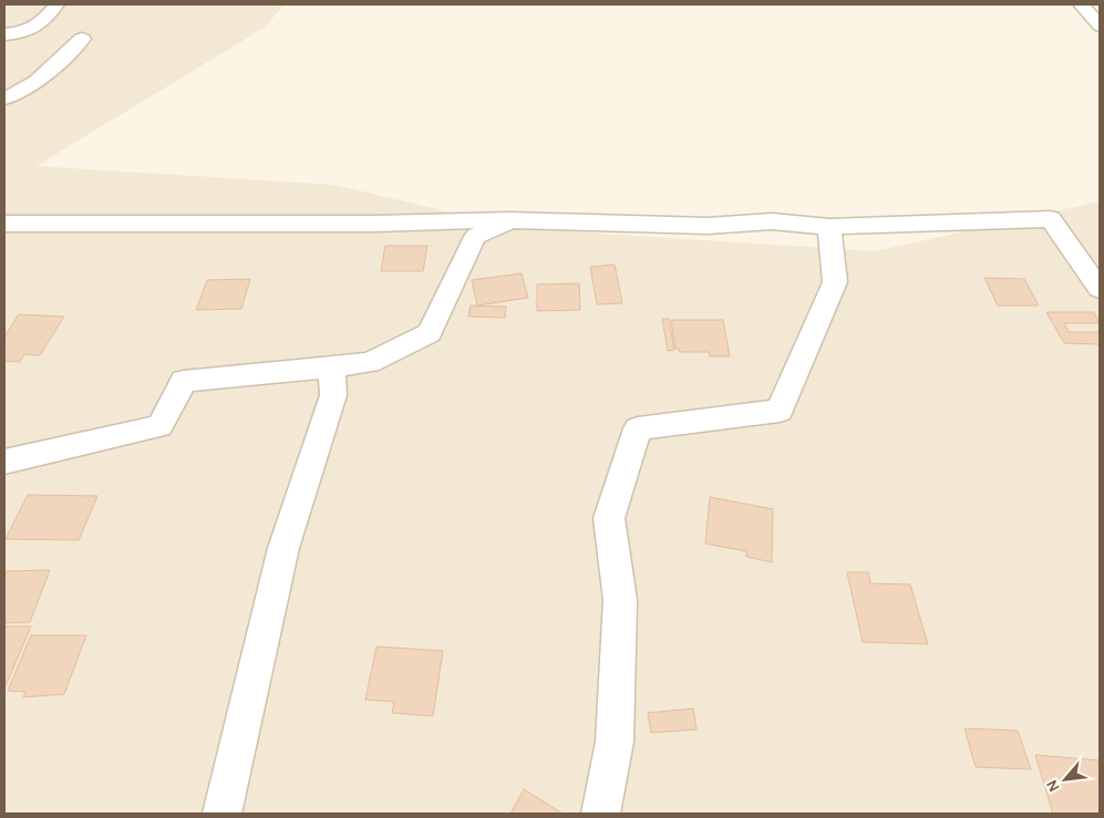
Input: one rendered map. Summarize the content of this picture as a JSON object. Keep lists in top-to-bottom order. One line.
{"north":"bottom left"}
